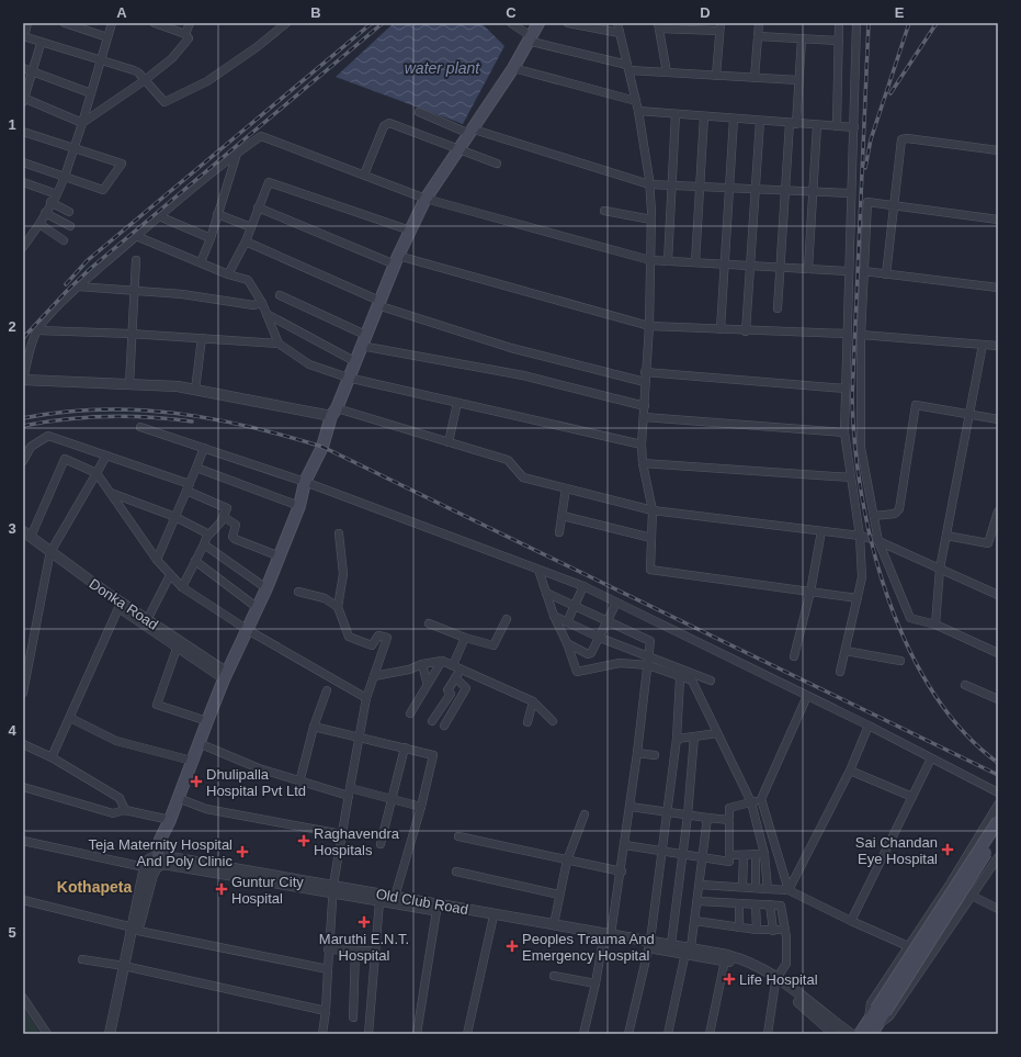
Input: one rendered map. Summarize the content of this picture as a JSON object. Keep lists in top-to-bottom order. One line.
{"streets":{"street":["Donka Road","Old Club Road"]},"districts":["Kothapeta"],"water":["water plant"],"places":{"health":["Dhulipalla Hospital Pvt Ltd","Raghavendra Hospitals","Sai Chandan Eye Hospital","Teja Maternity Hospital And Poly Clinic","Guntur City Hospital","Maruthi E.N.T. Hospital","Peoples Trauma And Emergency Hospital","Life Hospital"]},"grid":{"columns":["A","B","C","D","E"],"rows":["1","2","3","4","5"]}}
